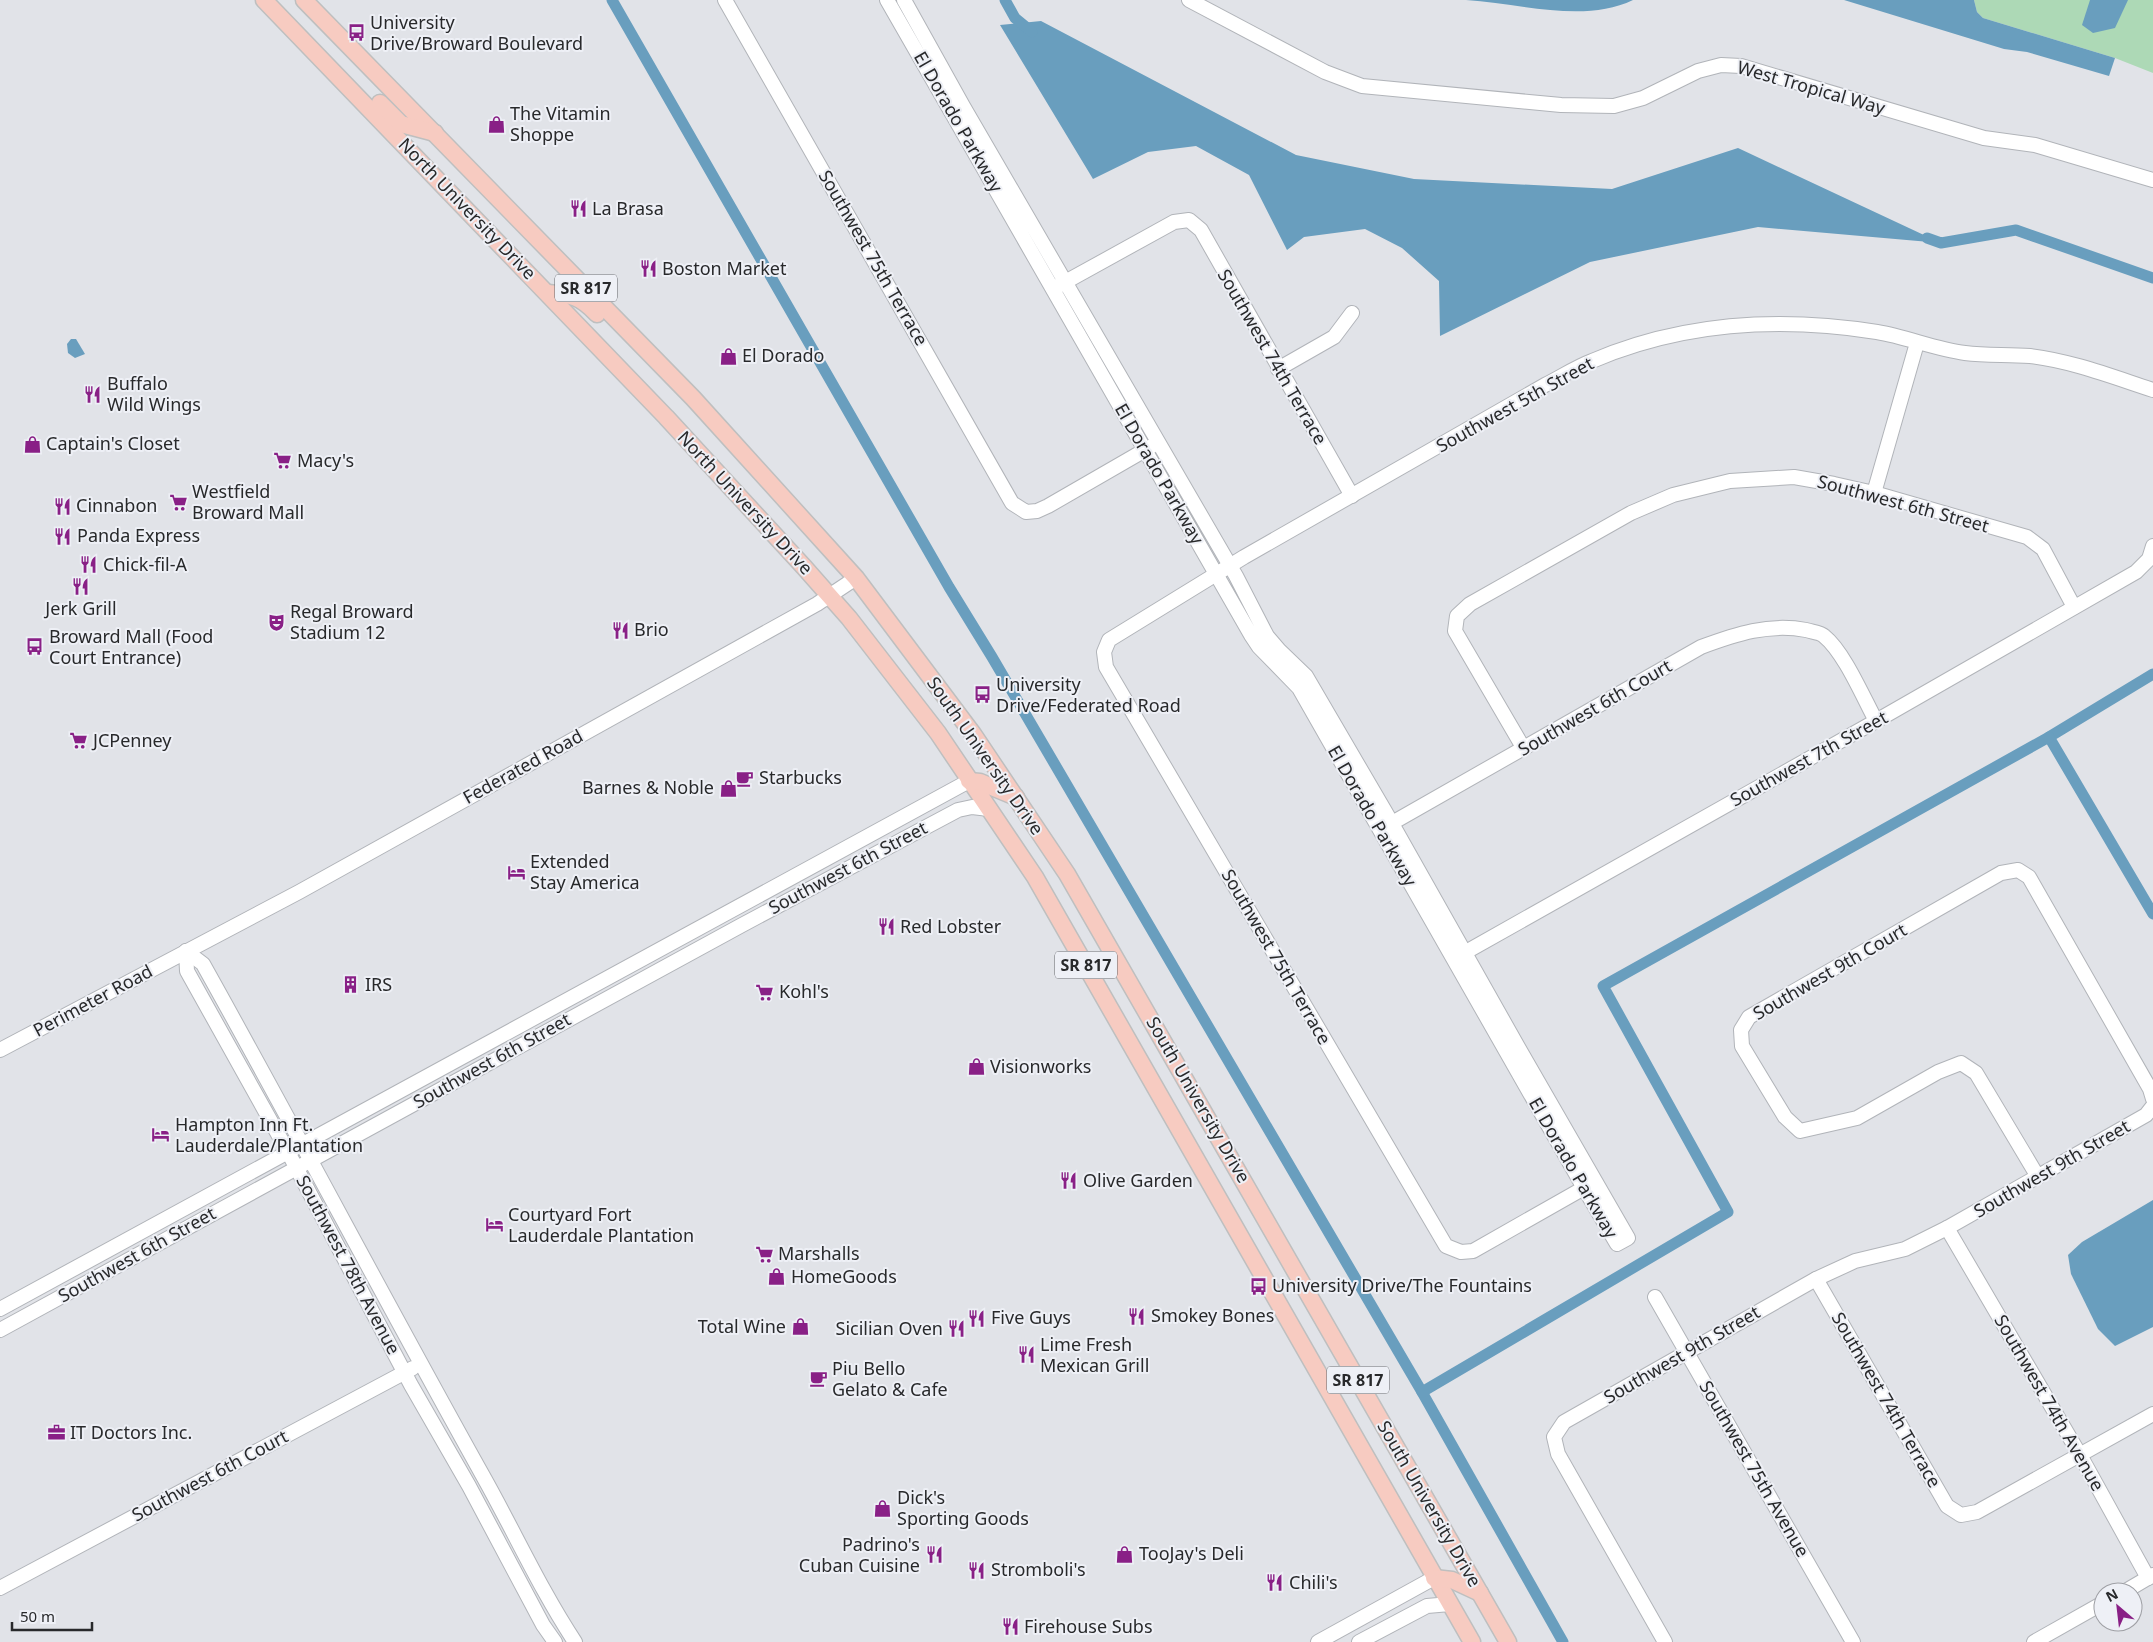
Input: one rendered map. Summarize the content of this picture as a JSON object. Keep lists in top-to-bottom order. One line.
{"streets":{"main road":["North University Drive","SR 817","South University Drive"],"street":["West Tropical Way","El Dorado Parkway","Southwest 75th Terrace","Southwest 74th Terrace","Southwest 5th Street","Southwest 6th Street","Southwest 6th Court","Southwest 7th Street","Federated Road","Southwest 9th Court","Perimeter Road","Southwest 9th Street","Southwest 78th Avenue","Southwest 74th Avenue","Southwest 75th Avenue"]},"crossings":[["El Dorado Parkway","Southwest 75th Terrace"],["El Dorado Parkway","Southwest 74th Terrace"],["El Dorado Parkway","Southwest 5th Street"],["El Dorado Parkway","Southwest 6th Court"],["El Dorado Parkway","Southwest 7th Street"],["North University Drive","South University Drive"],["North University Drive","Federated Road"],["Southwest 75th Terrace","Southwest 5th Street"],["Southwest 74th Terrace","Southwest 5th Street"],["Southwest 74th Terrace","Southwest 9th Street"],["Southwest 74th Terrace","Southwest 74th Avenue"],["Southwest 6th Street","Southwest 6th Court"],["Southwest 6th Street","South University Drive"],["Southwest 6th Street","Southwest 7th Street"],["Southwest 6th Street","Southwest 78th Avenue"],["Southwest 6th Court","Southwest 7th Street"],["Southwest 6th Court","Southwest 78th Avenue"],["South University Drive","Federated Road"],["Federated Road","Perimeter Road"],["Federated Road","Southwest 78th Avenue"],["Southwest 9th Court","Southwest 9th Street"],["Perimeter Road","Southwest 78th Avenue"],["Southwest 9th Street","Southwest 74th Avenue"],["Southwest 9th Street","Southwest 75th Avenue"]],"places":{"bus stop":["University Drive/Broward Boulevard","Broward Mall (Food Court Entrance)","University Drive/Federated Road","University Drive/The Fountains"],"shop":["The Vitamin Shoppe","El Dorado","Captain's Closet","Barnes & Noble","Visionworks","HomeGoods","Total Wine","Dick's Sporting Goods","TooJay's Deli"],"restaurant":["La Brasa","Boston Market","Buffalo Wild Wings","Cinnabon","Panda Express","Chick-fil-A","Jerk Grill","Brio","Red Lobster","Olive Garden","Smokey Bones","Five Guys","Sicilian Oven","Lime Fresh Mexican Grill","Padrino's Cuban Cuisine","Stromboli's","Chili's","Firehouse Subs"],"supermarket":["Macy's","Westfield Broward Mall","JCPenney","Kohl's","Marshalls"],"theatre":["Regal Broward Stadium 12"],"cafe":["Starbucks","Piu Bello Gelato & Cafe"],"hotel":["Extended Stay America","Hampton Inn Ft. Lauderdale/Plantation","Courtyard Fort Lauderdale Plantation"],"building":["IRS"],"office":["IT Doctors Inc."]},"scale_bar":"50 m","north":"top left"}
